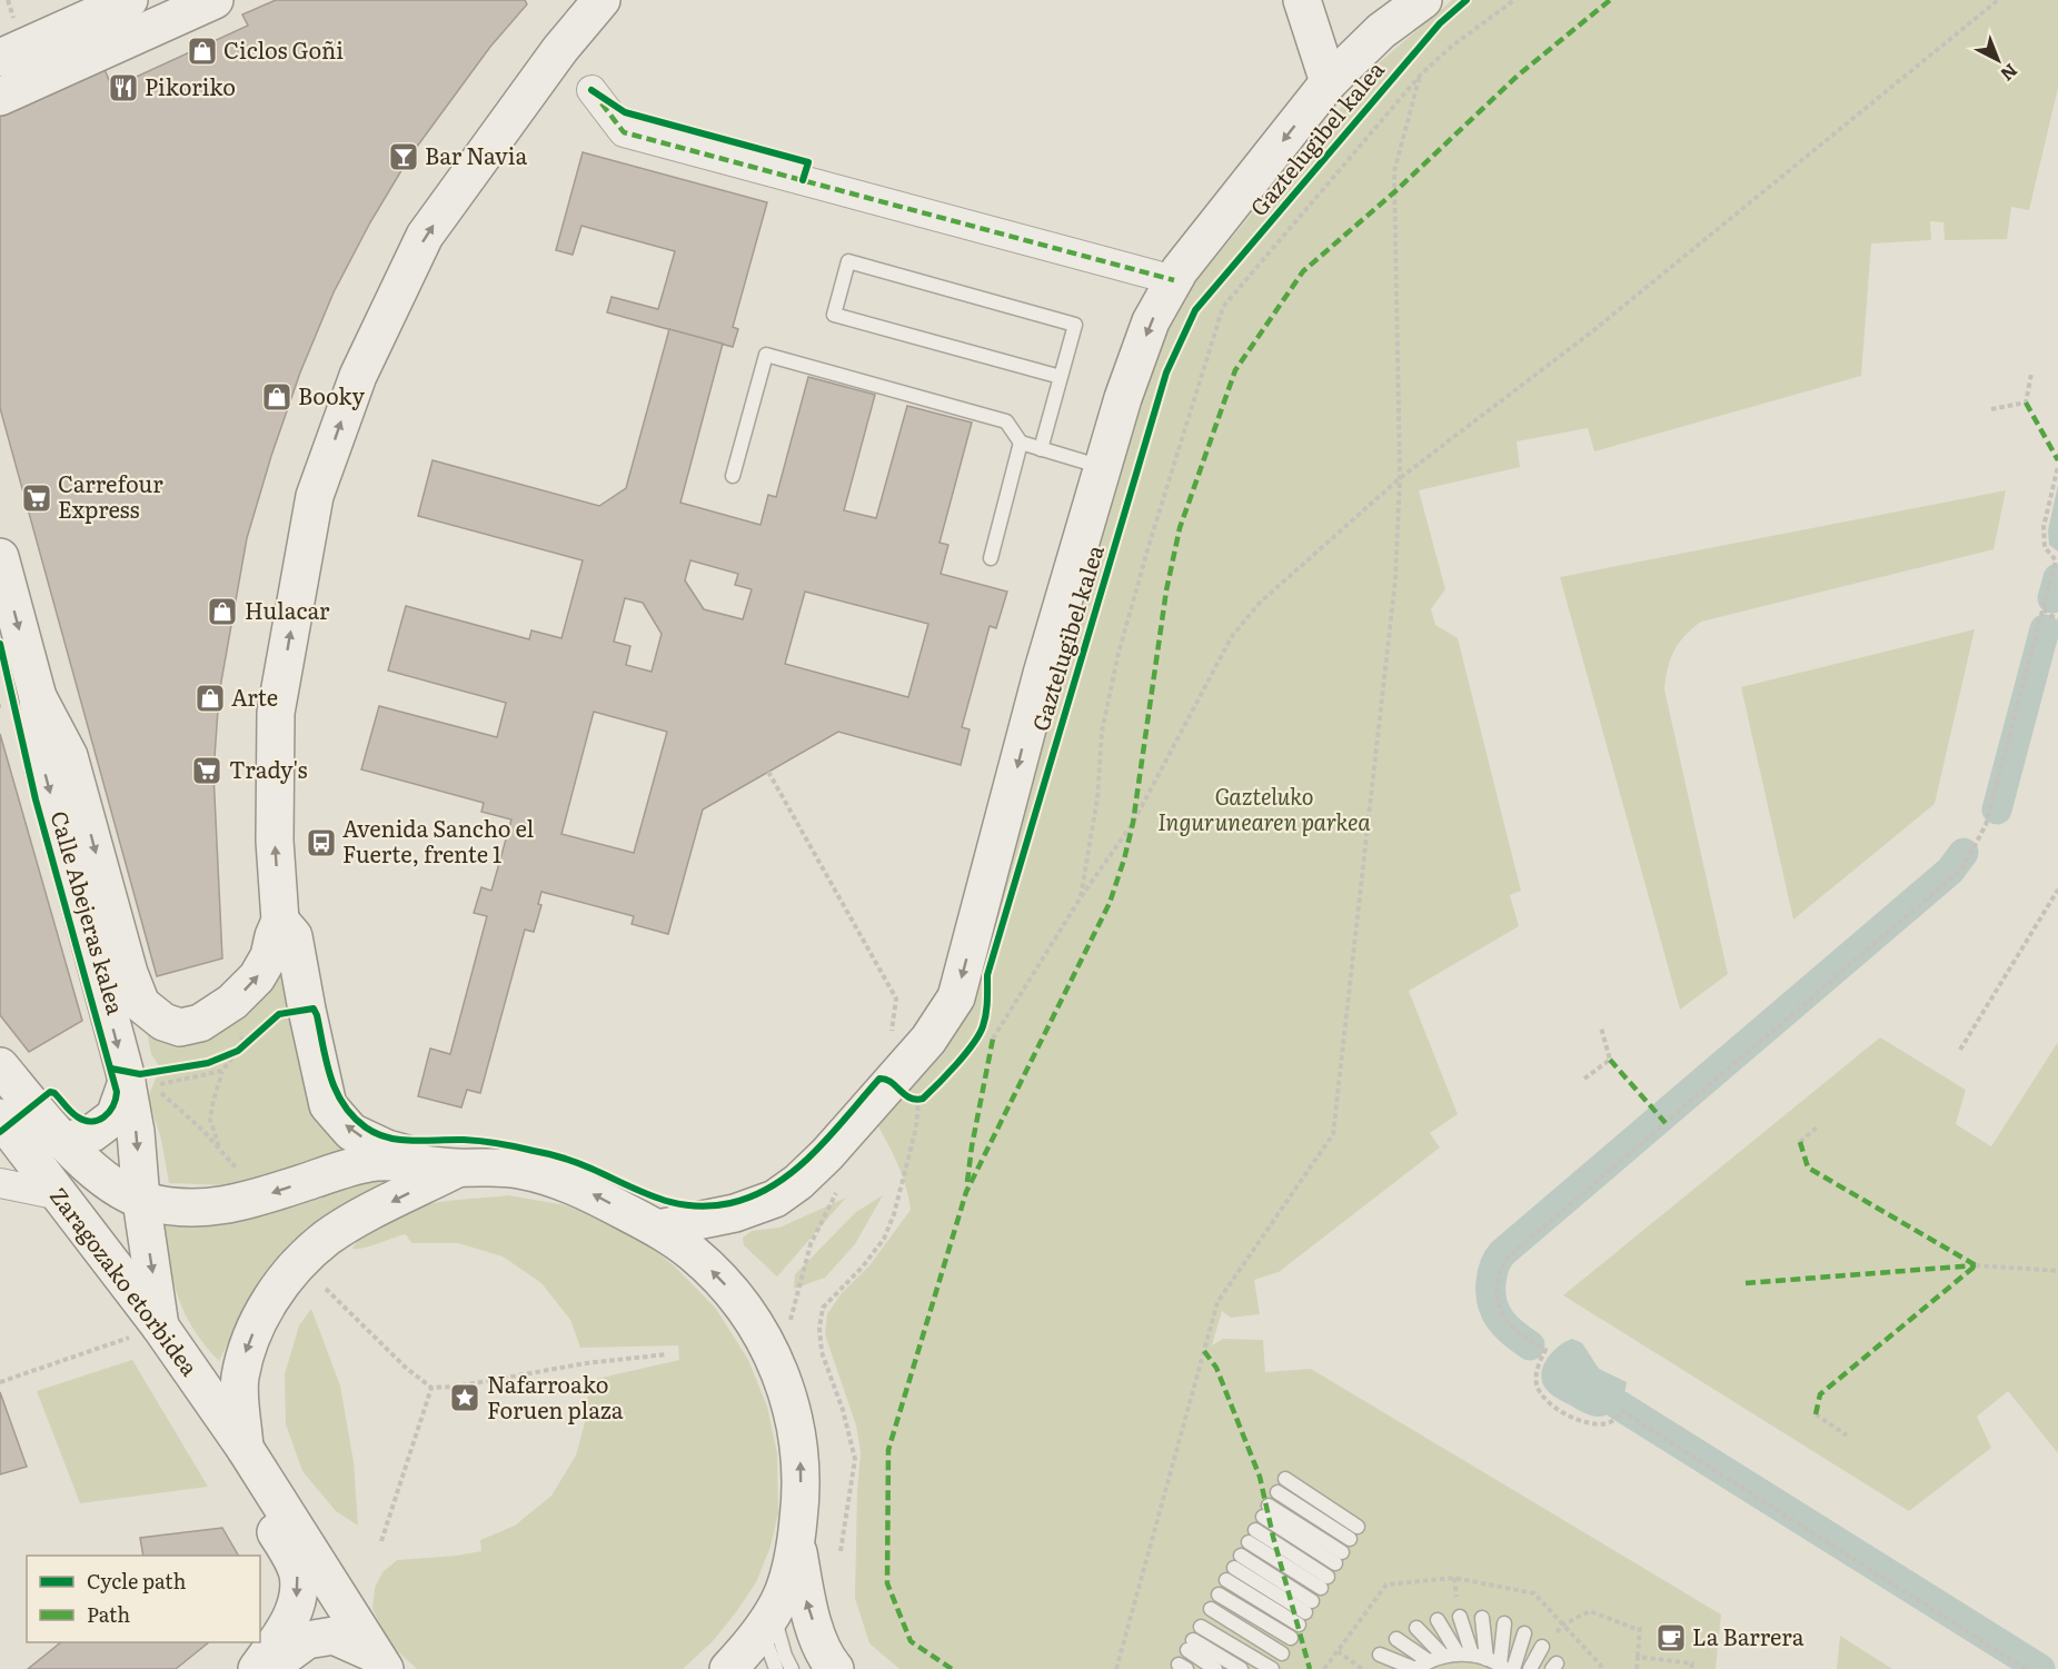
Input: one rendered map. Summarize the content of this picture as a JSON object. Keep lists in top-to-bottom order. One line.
{"streets":{"street":["Gaztelugibel kalea","Calle Abejeras kalea","Zaragozako etorbidea"]},"crossings":[["Calle Abejeras kalea","Zaragozako etorbidea"]],"one_way":["Gaztelugibel kalea","Calle Abejeras kalea"],"parks":["Gazteluko Ingurunearen parkea"],"places":{"shop":["Ciclos Goñi","Booky","Hulacar","Arte"],"restaurant":["Pikoriko"],"bar":["Bar Navia"],"supermarket":["Carrefour Express","Trady's"],"bus stop":["Avenida Sancho el Fuerte, frente 1"],"place":["Nafarroako Foruen plaza"],"cafe":["La Barrera"]},"legend":["Cycle path","Path"],"north":"bottom right"}
